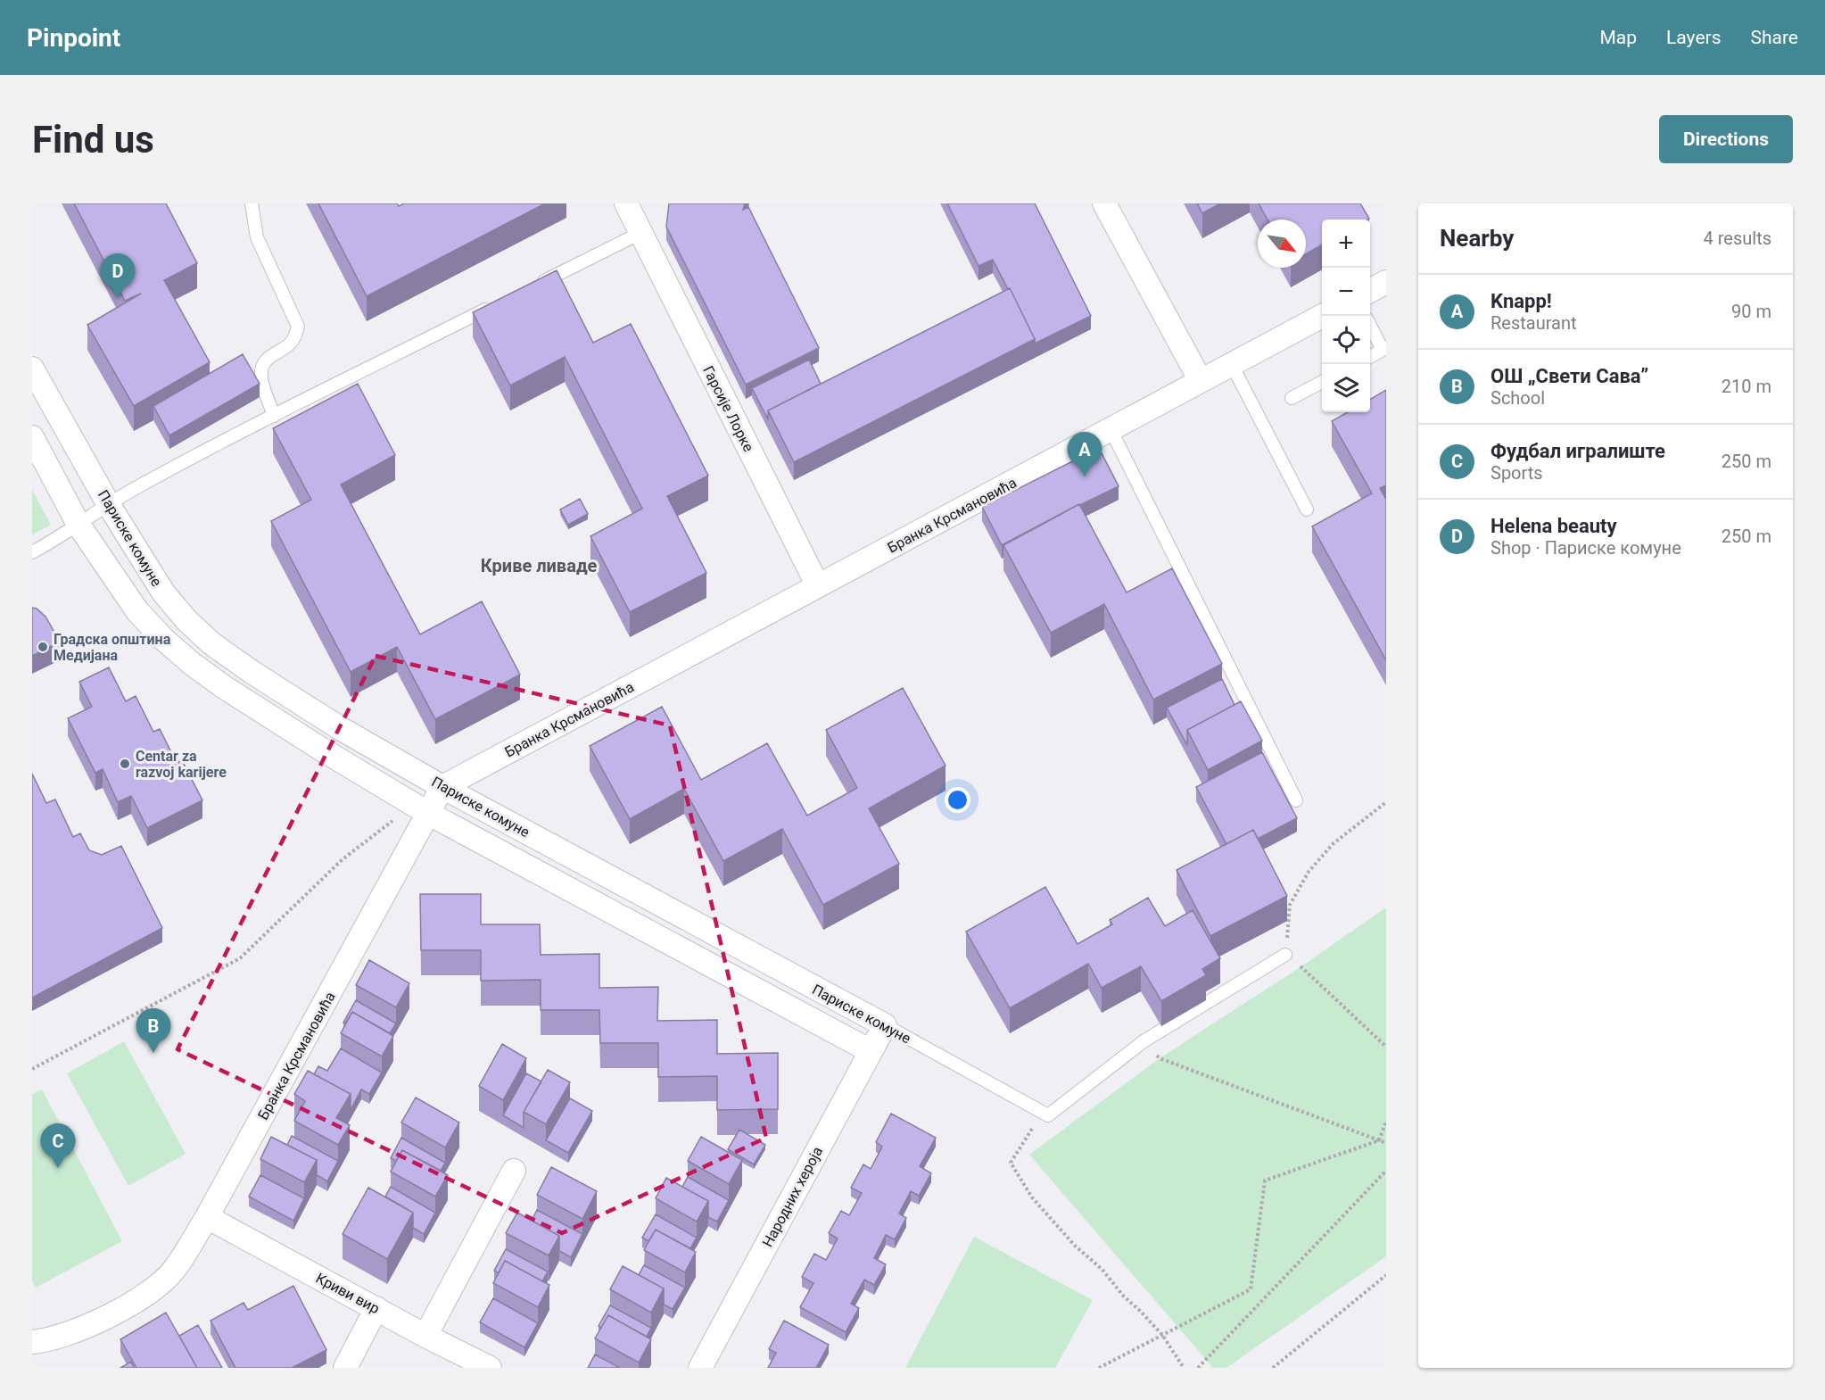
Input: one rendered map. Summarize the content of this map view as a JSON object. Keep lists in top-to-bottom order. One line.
{"streets":{"street":["Гарсије Лорке","Бранка Крсмановића","Париске комуне","Народних хероја","Криви вир"]},"crossings":[["Гарсије Лорке","Бранка Крсмановића"],["Бранка Крсмановића","Париске комуне"],["Бранка Крсмановића","Криви вир"],["Париске комуне","Народних хероја"]],"districts":["Криве ливаде"],"places":["Градска општина Медијана","Centar za razvoj karijere"],"north":"bottom right","page":{"header":"Pinpoint","nav":["Map","Layers","Share"],"buttons":"Directions","title":"Find us","heading":["Nearby","4 results"],"map_buttons":["+","−"],"pins":["D","A","B","C"],"list":[{"mark":"A","name":"Knapp!","note":"Restaurant","value":"90 m"},{"mark":"B","name":"ОШ „Свети Сава”","note":"School","value":"210 m"},{"mark":"C","name":"Фудбал игралиште","note":"Sports","value":"250 m"},{"mark":"D","name":"Helena beauty","note":"Shop · Париске комуне","value":"250 m"}]}}
